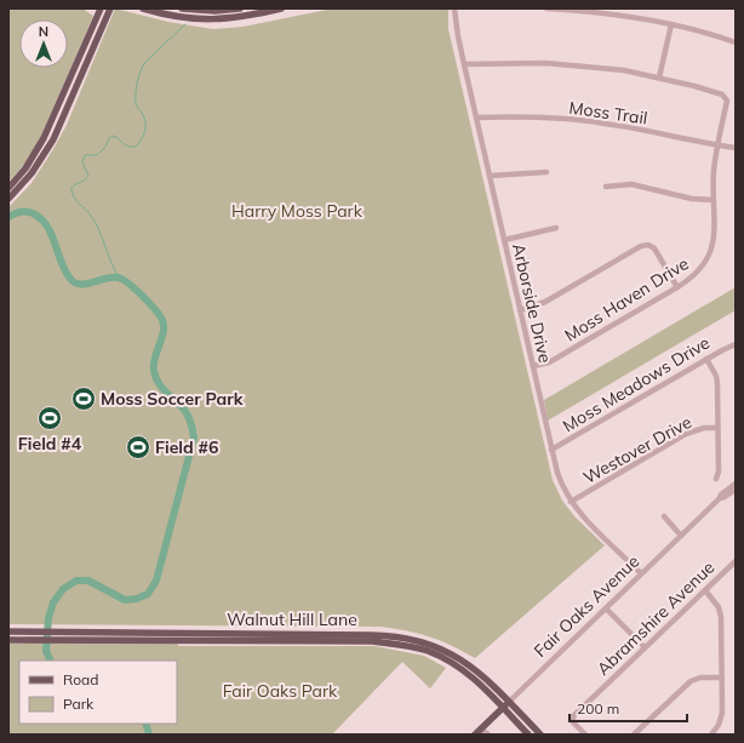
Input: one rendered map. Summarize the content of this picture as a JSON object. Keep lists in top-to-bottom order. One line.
{"streets":{"main road":["Fair Oaks Avenue","Walnut Hill Lane"],"street":["Moss Trail","Moss Haven Drive","Arborside Drive","Moss Meadows Drive","Westover Drive","Abramshire Avenue"]},"crossings":[["Moss Trail","Moss Haven Drive"],["Moss Trail","Arborside Drive"],["Moss Haven Drive","Arborside Drive"],["Arborside Drive","Moss Meadows Drive"],["Arborside Drive","Westover Drive"],["Arborside Drive","Fair Oaks Avenue"],["Fair Oaks Avenue","Walnut Hill Lane"]],"parks":["Harry Moss Park","Fair Oaks Park"],"places":{"sports":["Moss Soccer Park","Field #4","Field #6"]},"legend":["Road","Park"],"scale_bar":"200 m","north":"top"}
